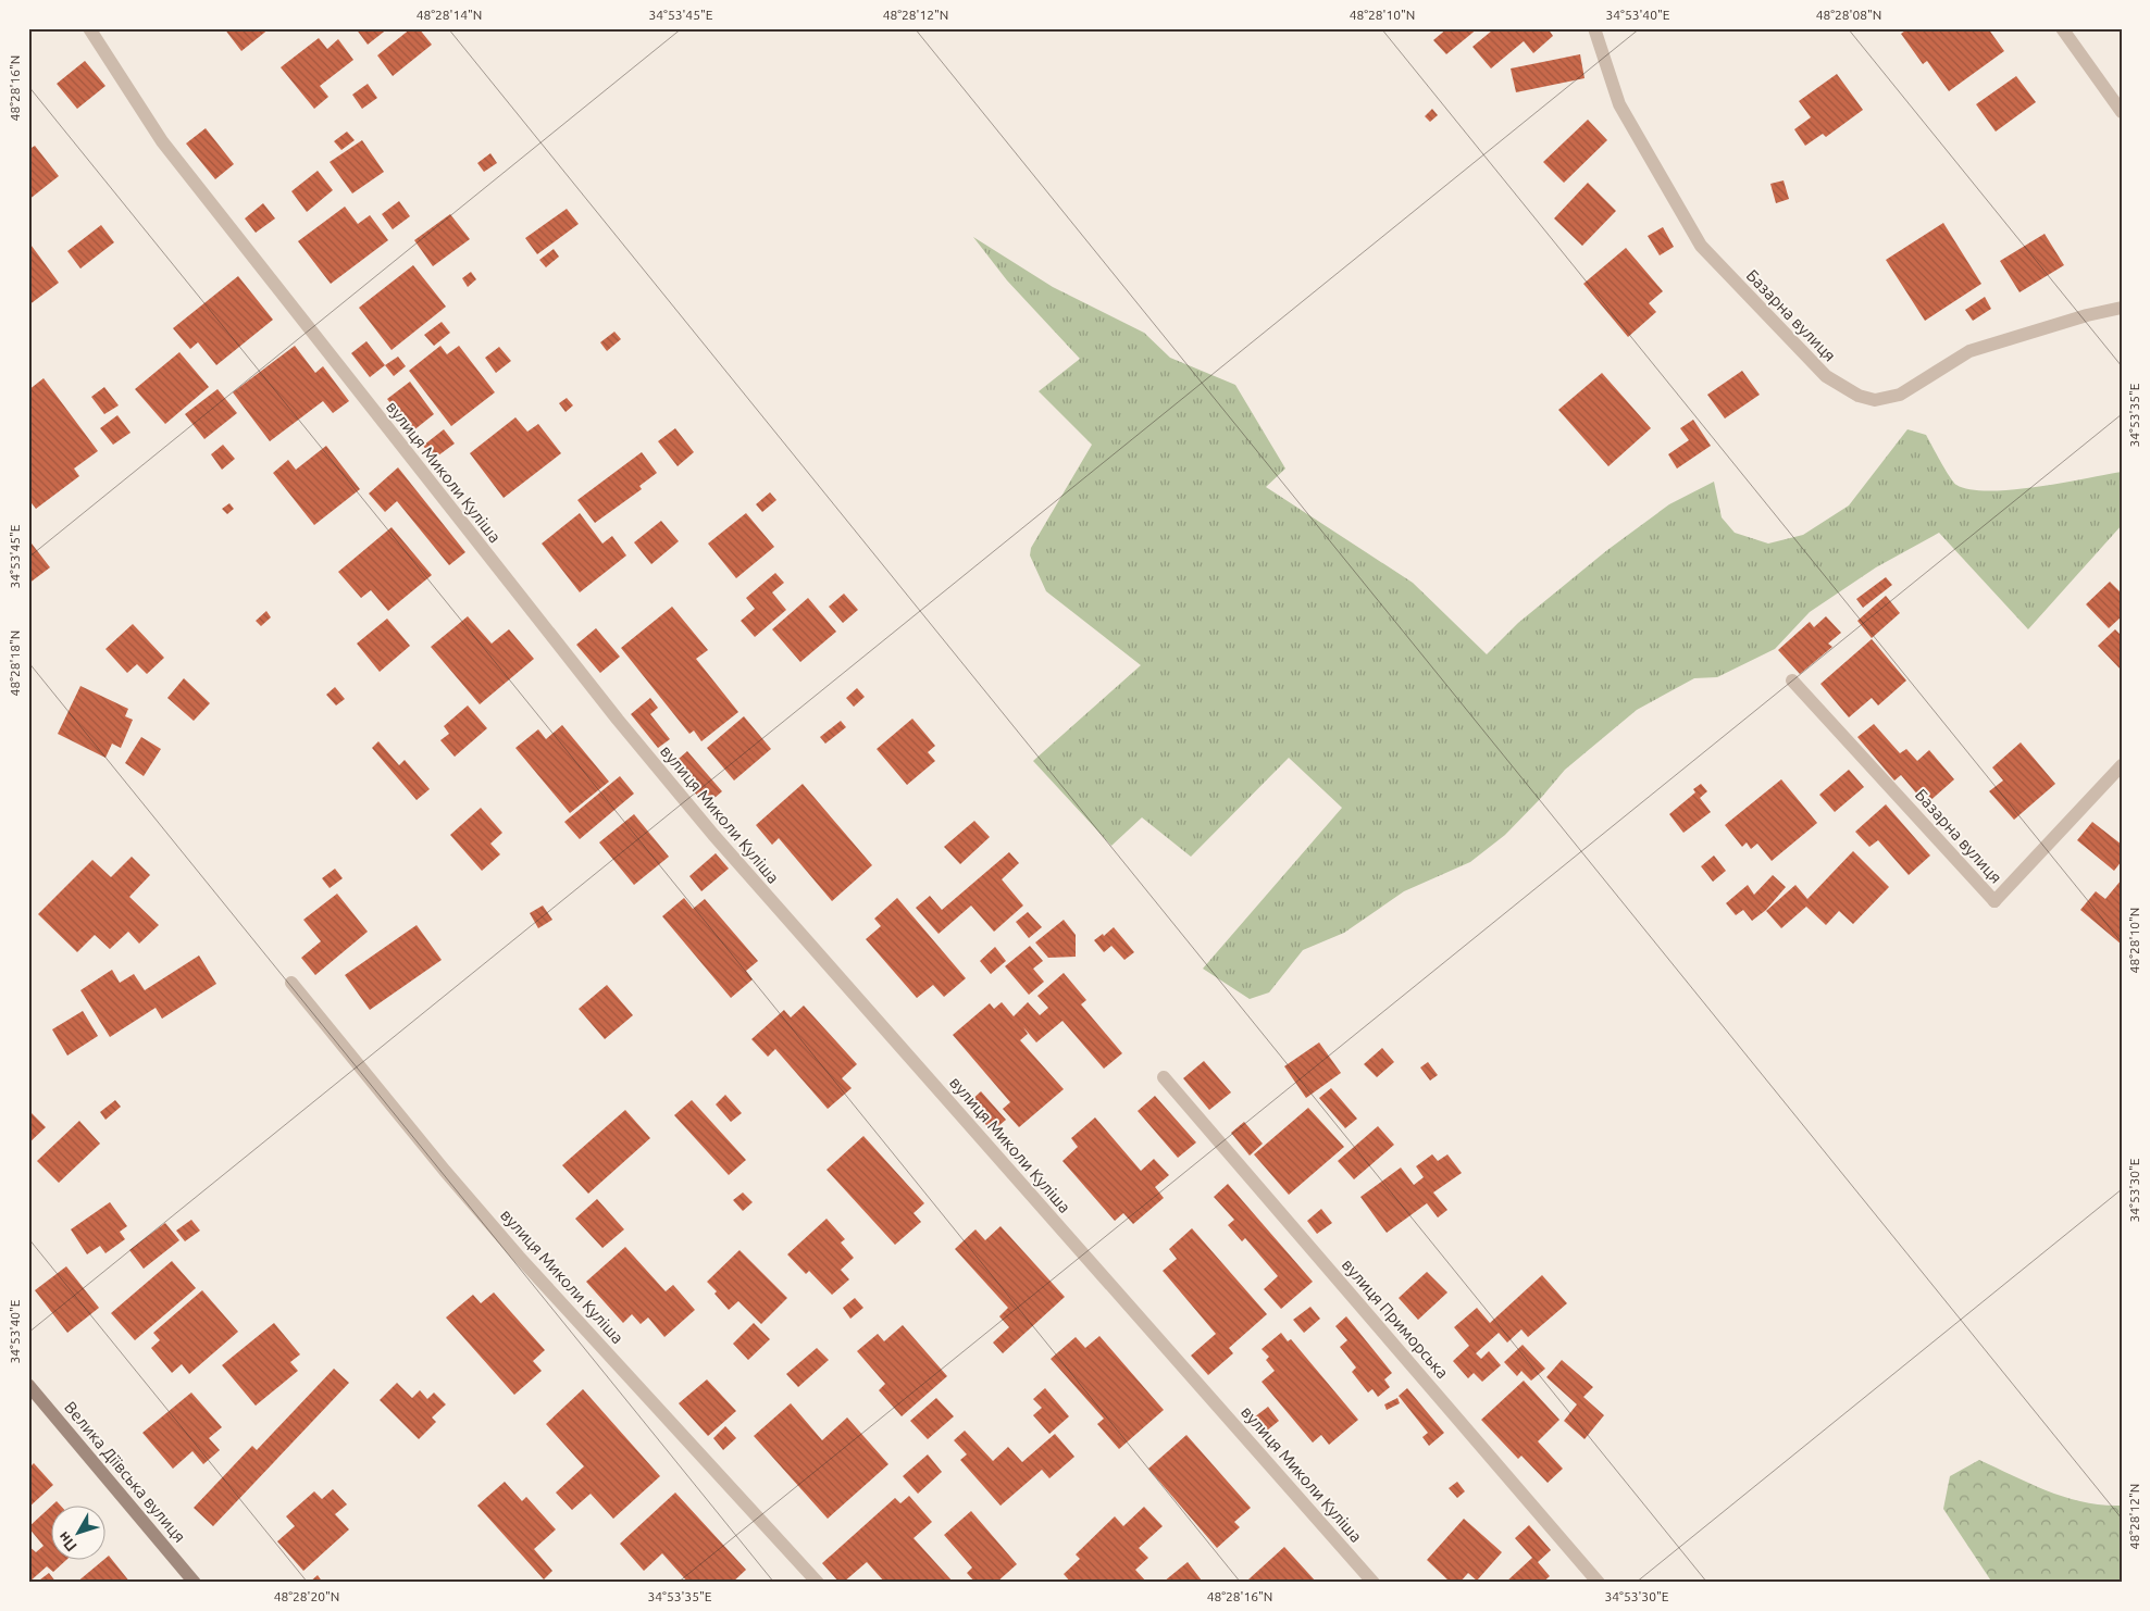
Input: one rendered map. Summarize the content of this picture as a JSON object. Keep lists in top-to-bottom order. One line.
{"streets":{"street":["Базарна вулиця","вулиця Миколи Куліша","вулиця Приморська","Велика Діївська вулиця"]},"north":"bottom left","coordinates":["48°28'14\"N","34°53'45\"E","48°28'12\"N","48°28'10\"N","34°53'40\"E","48°28'08\"N","48°28'16\"N","34°53'35\"E","48°28'18\"N","34°53'30\"E","48°28'20\"N"]}
